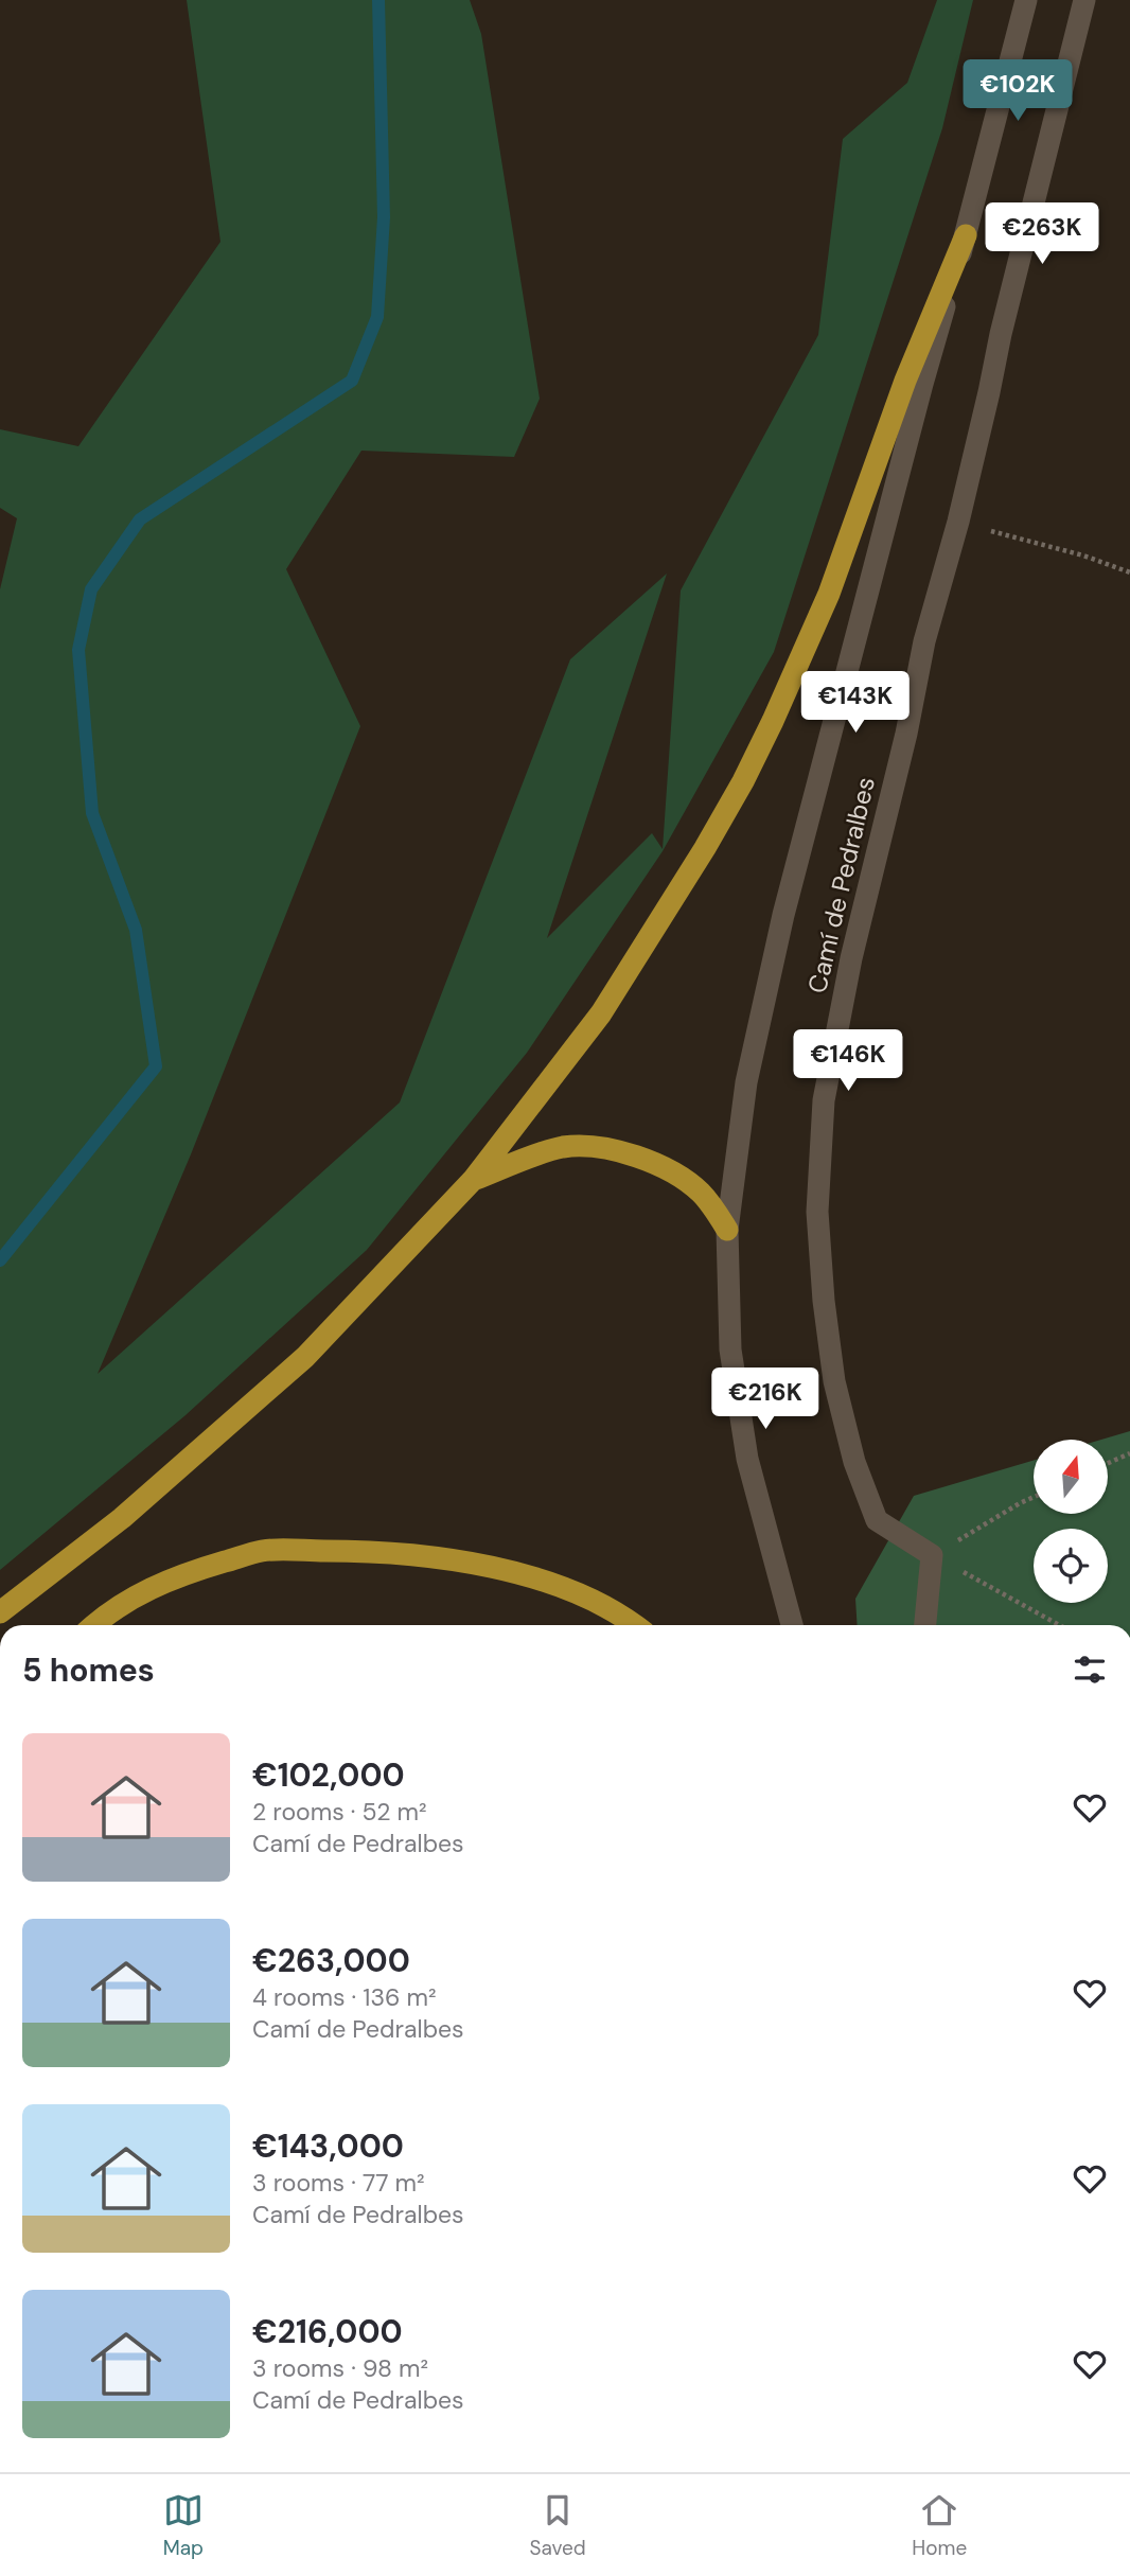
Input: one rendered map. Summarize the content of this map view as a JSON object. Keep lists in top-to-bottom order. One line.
{"streets":{"street":["Camí de Pedralbes"]},"north":"top","page":{"price":["€102K","€263K","€143K","€146K","€216K"],"heading":"5 homes","list":[{"name":"€102,000","note":"2 rooms · 52 m² · Camí de Pedralbes"},{"name":"€263,000","note":"4 rooms · 136 m² · Camí de Pedralbes"},{"name":"€143,000","note":"3 rooms · 77 m² · Camí de Pedralbes"},{"name":"€216,000","note":"3 rooms · 98 m² · Camí de Pedralbes"}],"tabs":["Map","Saved","Home"]}}
